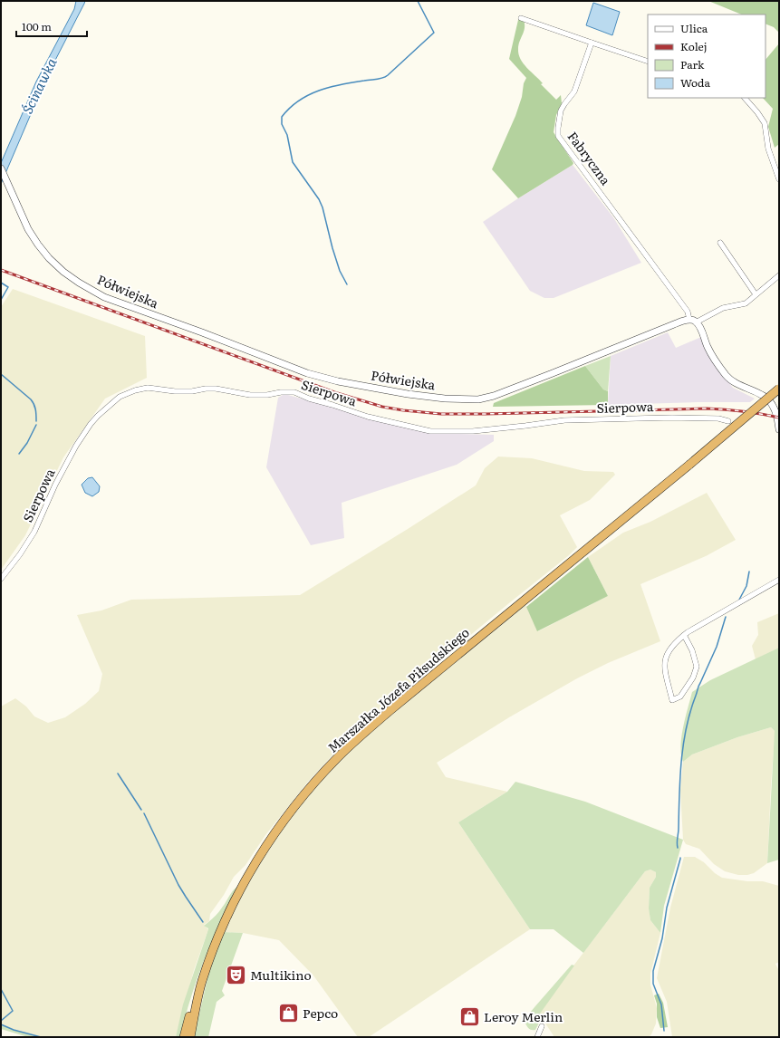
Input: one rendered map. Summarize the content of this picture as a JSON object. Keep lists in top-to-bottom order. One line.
{"streets":{"highway":["Marszałka Józefa Piłsudskiego"],"street":["Fabryczna","Półwiejska","Sierpowa"]},"crossings":[["Fabryczna","Półwiejska"]],"water":["Ścinawka"],"places":{"theatre":["Multikino"],"shop":["Pepco","Leroy Merlin"]},"legend":["Ulica","Kolej","Park","Woda"],"scale_bar":"100 m"}
